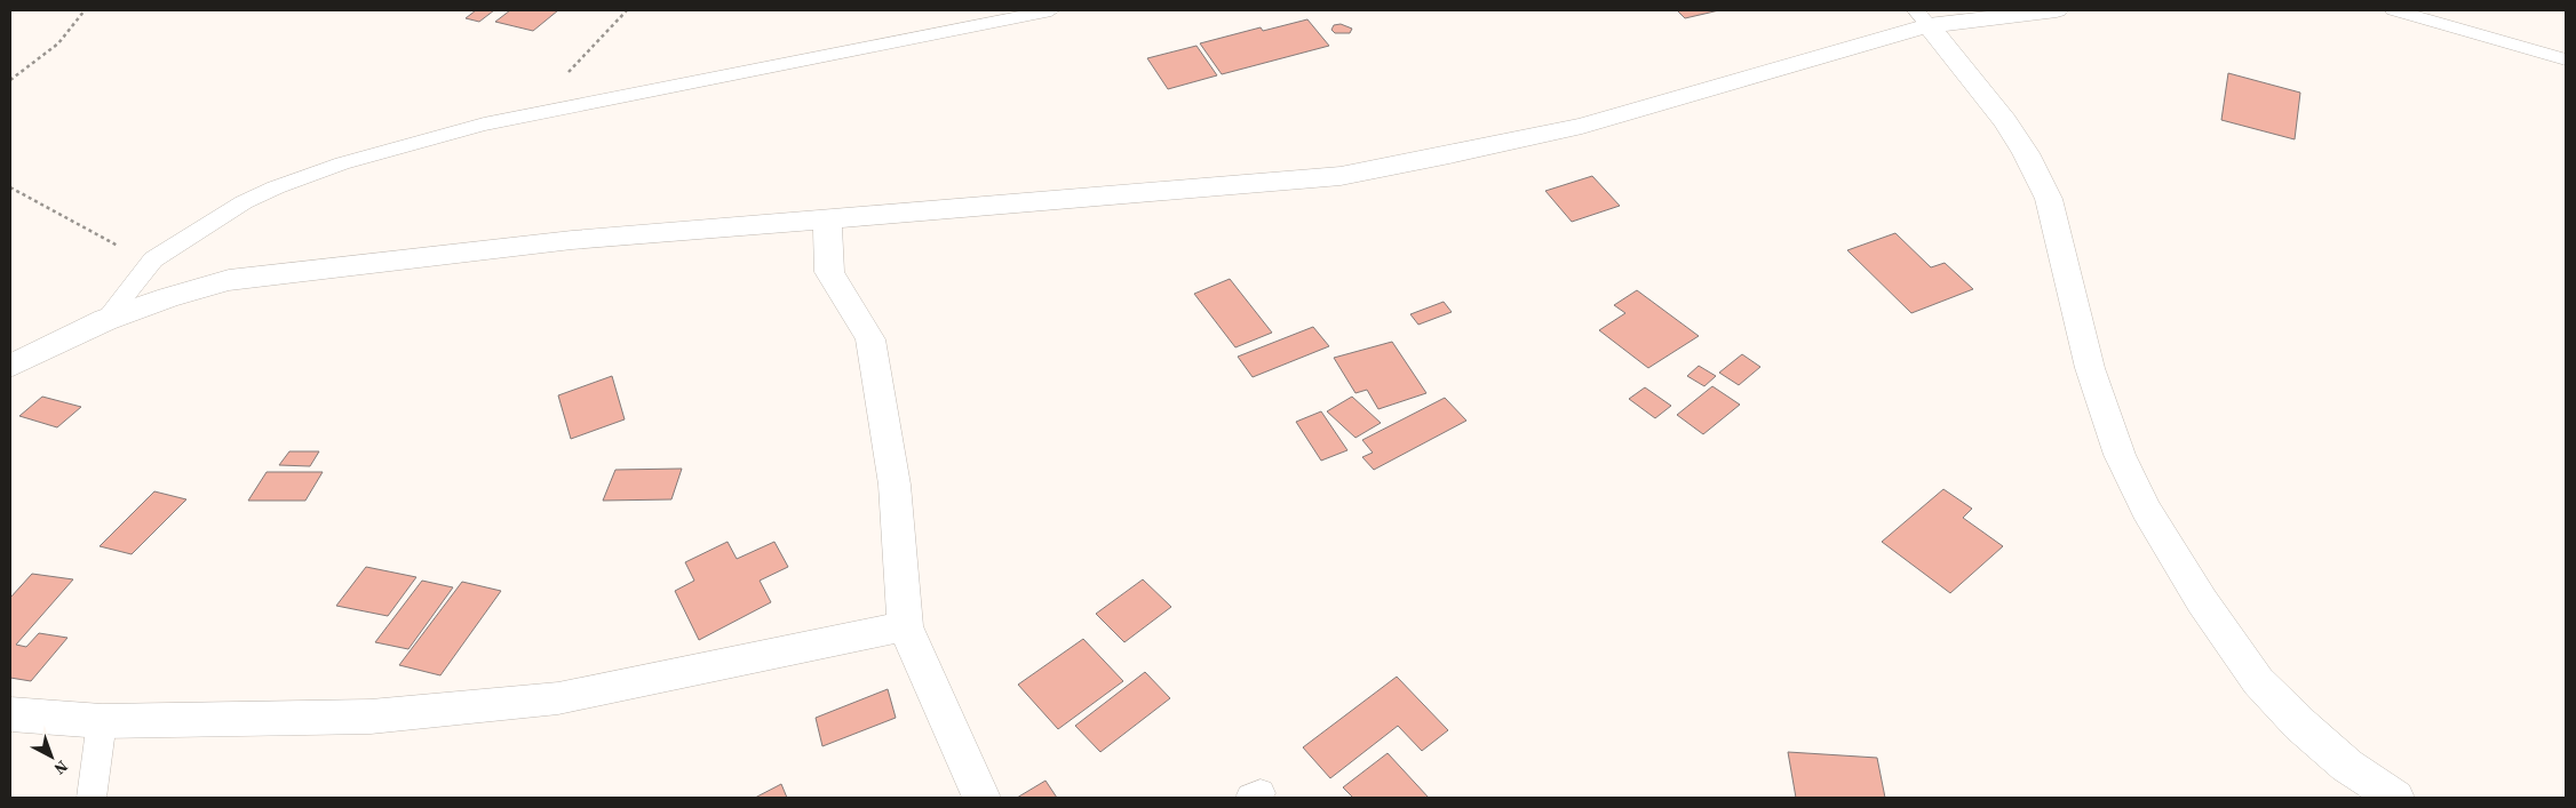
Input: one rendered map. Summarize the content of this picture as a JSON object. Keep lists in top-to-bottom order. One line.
{"north":"bottom right"}
